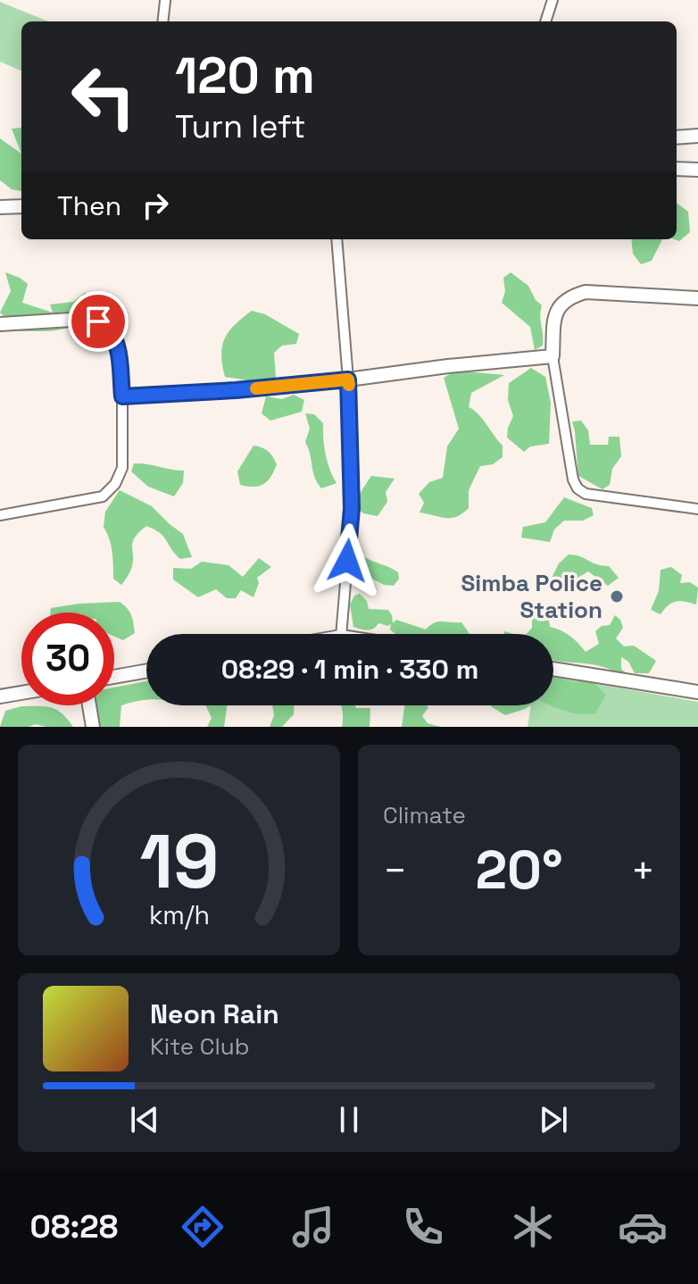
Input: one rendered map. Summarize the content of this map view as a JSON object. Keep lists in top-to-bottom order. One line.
{"places":["Simba Police Station"],"page":{"turn":["120 m","Turn left"],"then":"Then","limit":"30","trip":"08:29 · 1 min · 330 m","tile":"Climate","heat":["−","20°","+"],"song":["Neon Rain","Kite Club"],"tabs":"08:28","gauge":["19","km/h"]}}
